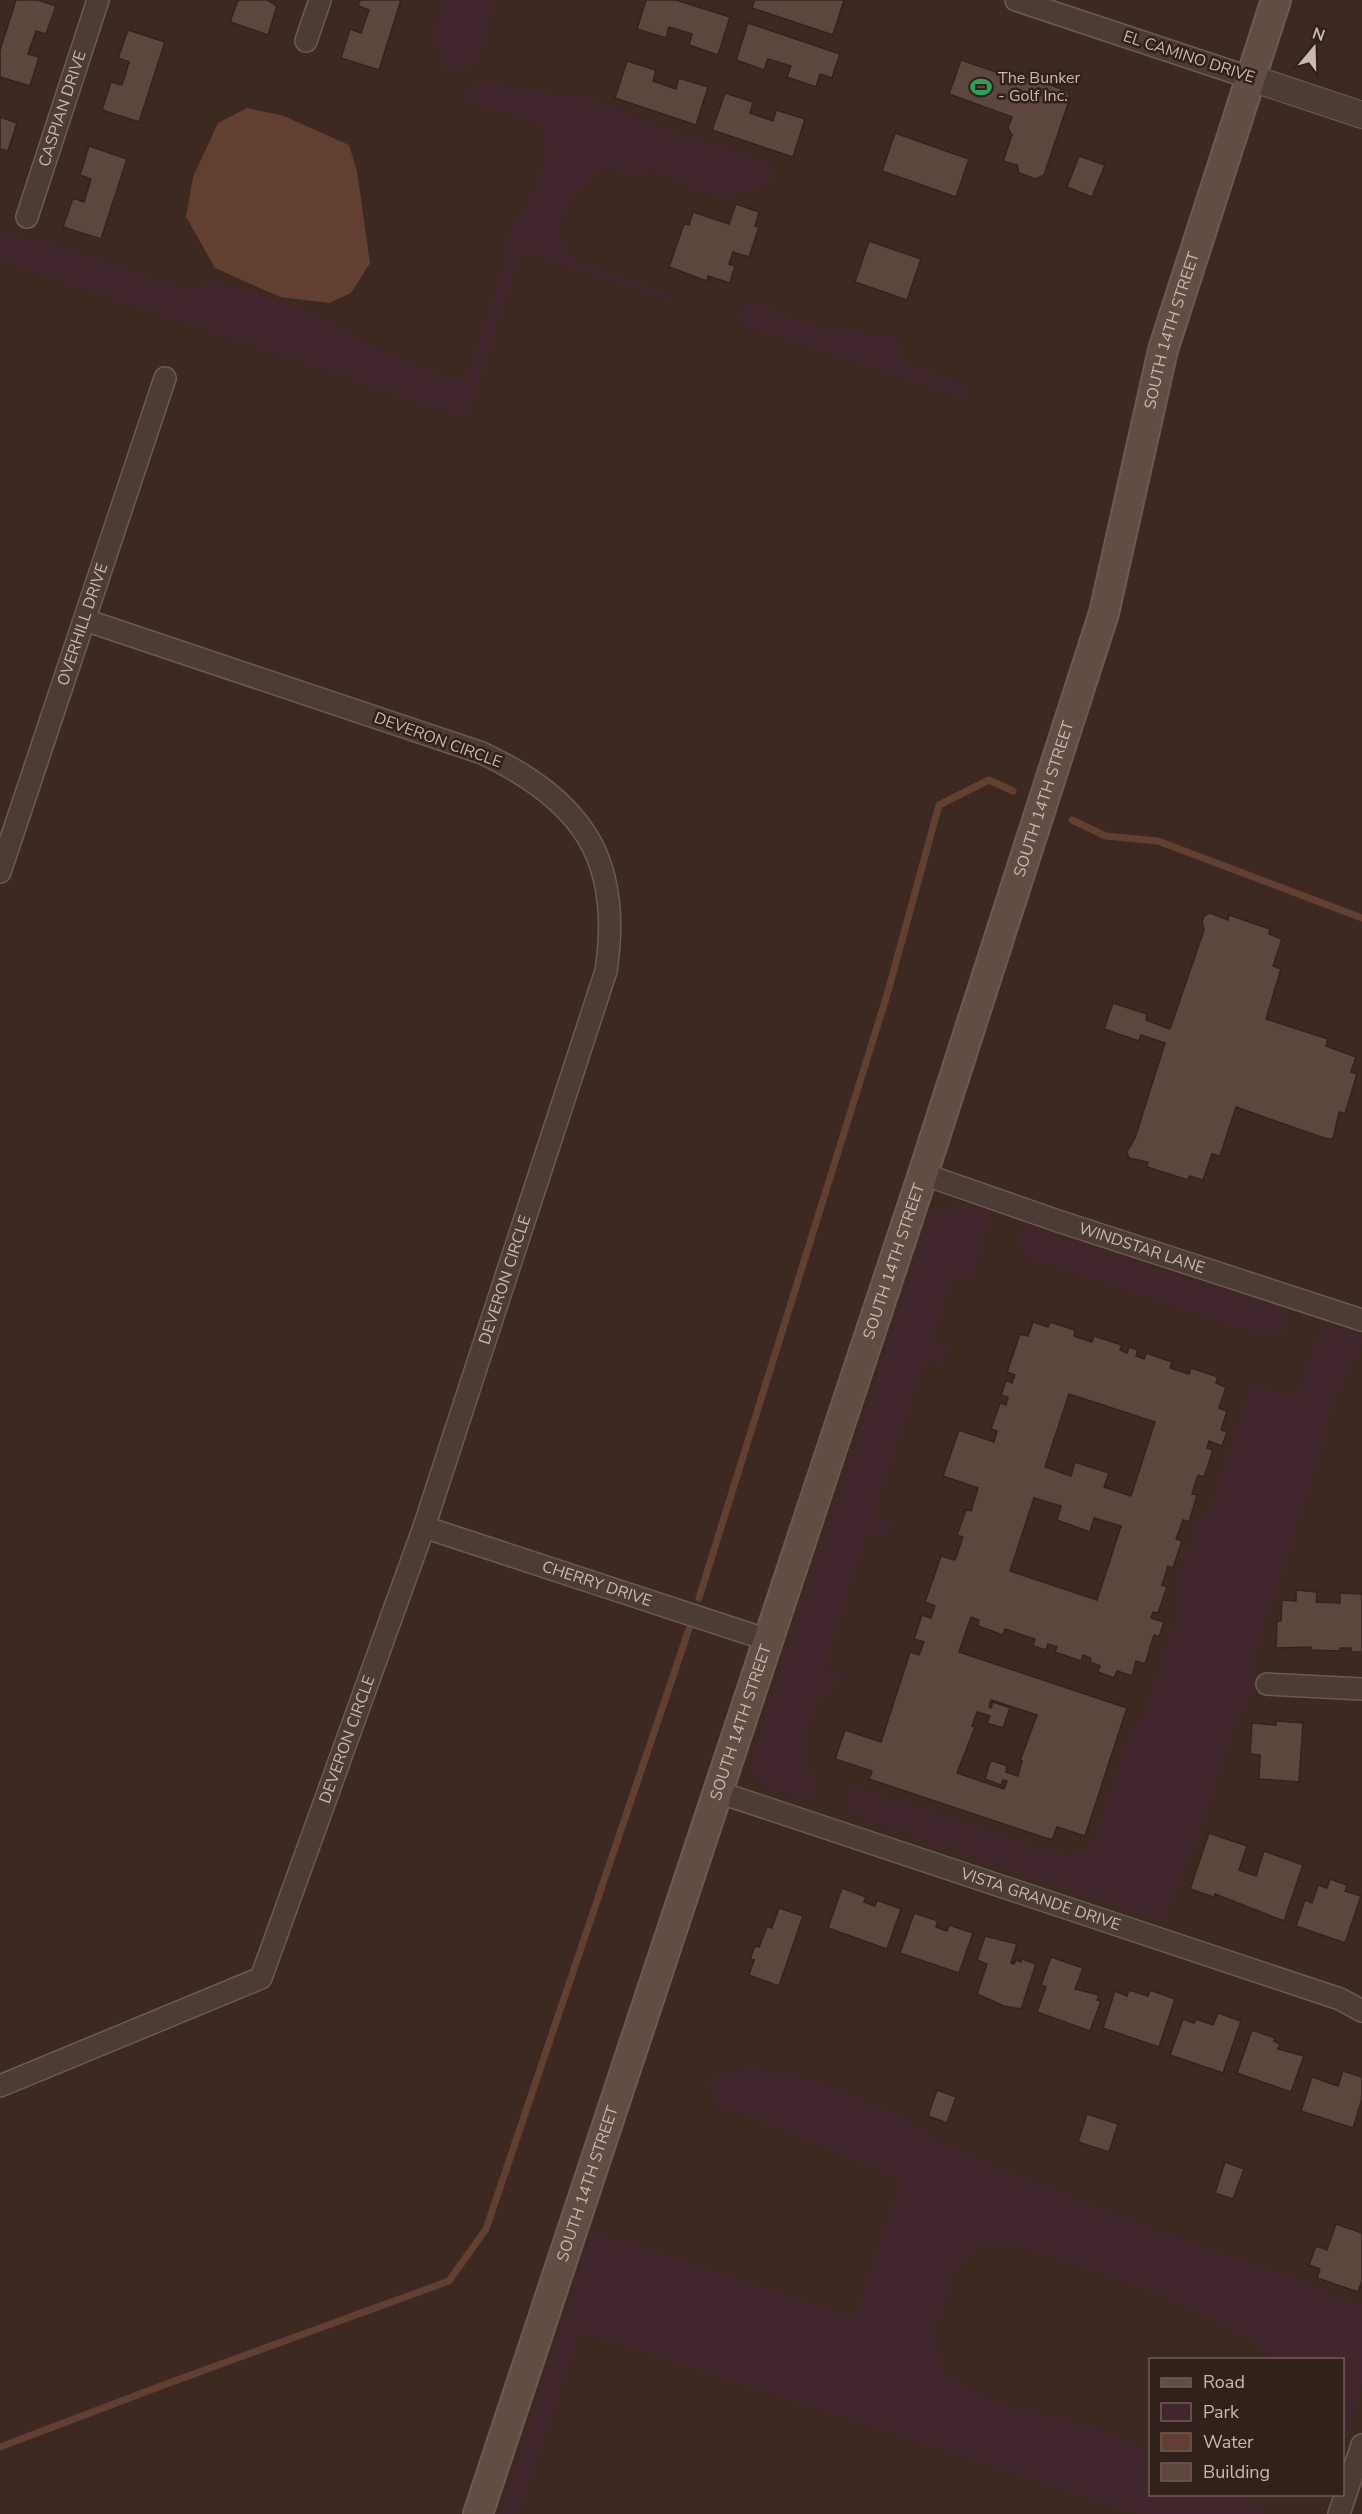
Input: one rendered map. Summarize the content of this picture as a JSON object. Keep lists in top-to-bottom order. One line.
{"streets":{"main road":["SOUTH 14TH STREET"],"street":["EL CAMINO DRIVE","CASPIAN DRIVE","OVERHILL DRIVE","DEVERON CIRCLE","WINDSTAR LANE","CHERRY DRIVE","VISTA GRANDE DRIVE"]},"crossings":[["EL CAMINO DRIVE","SOUTH 14TH STREET"],["SOUTH 14TH STREET","WINDSTAR LANE"],["SOUTH 14TH STREET","CHERRY DRIVE"],["SOUTH 14TH STREET","VISTA GRANDE DRIVE"],["OVERHILL DRIVE","DEVERON CIRCLE"],["DEVERON CIRCLE","CHERRY DRIVE"]],"places":{"sports":["The Bunker - Golf Inc."]},"legend":["Road","Park","Water","Building"],"north":"top"}
